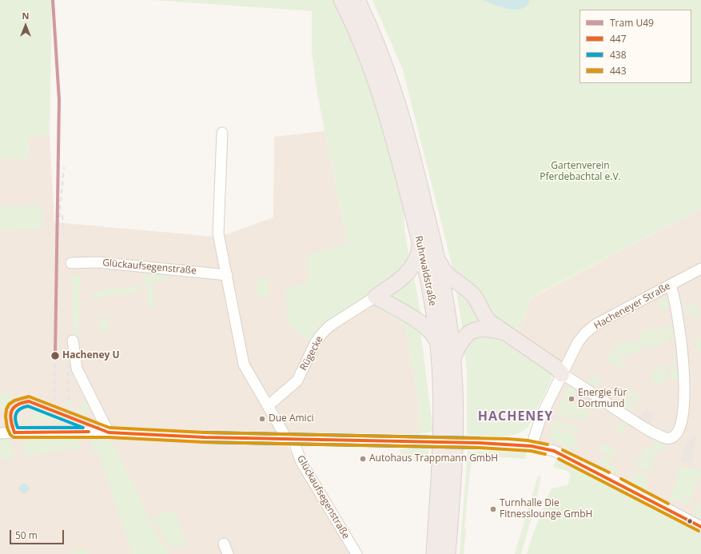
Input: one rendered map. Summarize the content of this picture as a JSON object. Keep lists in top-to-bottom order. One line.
{"streets":{"highway":["Ruhrwaldstraße"],"street":["Glückaufsegenstraße","Hacheneyer Straße","Rügecke"]},"crossings":[["Glückaufsegenstraße","Rügecke"]],"districts":["HACHENEY"],"parks":["Gartenverein Pferdebachtal e.V."],"places":["Hacheney U","Energie für Dortmund","Due Amici","Autohaus Trappmann GmbH","Turnhalle Die Fitnesslounge GmbH"],"lines":["tram line U49","transit line 443","transit line 447","transit line 438"],"legend":["Tram U49","447","438","443"],"scale_bar":"50 m","north":"top"}
